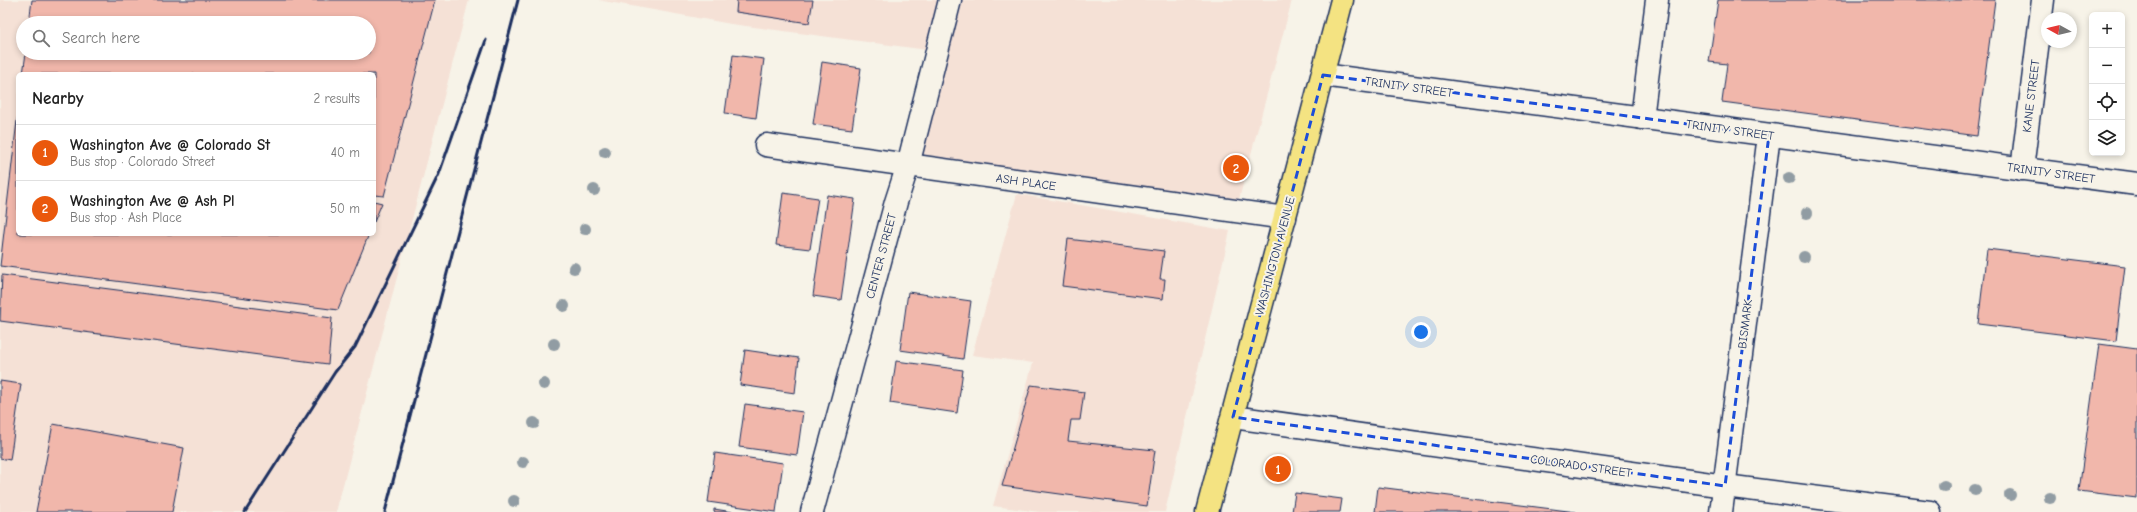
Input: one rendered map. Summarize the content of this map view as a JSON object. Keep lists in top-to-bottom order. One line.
{"streets":{"main road":["WASHINGTON AVENUE"],"street":["TRINITY STREET","KANE STREET","ASH PLACE","CENTER STREET","BISMARK","COLORADO STREET"]},"crossings":[["TRINITY STREET","KANE STREET"],["TRINITY STREET","WASHINGTON AVENUE"],["TRINITY STREET","BISMARK"],["ASH PLACE","CENTER STREET"],["ASH PLACE","WASHINGTON AVENUE"],["WASHINGTON AVENUE","COLORADO STREET"],["BISMARK","COLORADO STREET"]],"north":"left","page":{"map_buttons":["+","−"],"search":"Search here","heading":["Nearby","2 results"],"list":[{"mark":"1","name":"Washington Ave @ Colorado St","note":"Bus stop · Colorado Street","value":"40 m"},{"mark":"2","name":"Washington Ave @ Ash Pl","note":"Bus stop · Ash Place","value":"50 m"}],"pins":["2","1"]}}
